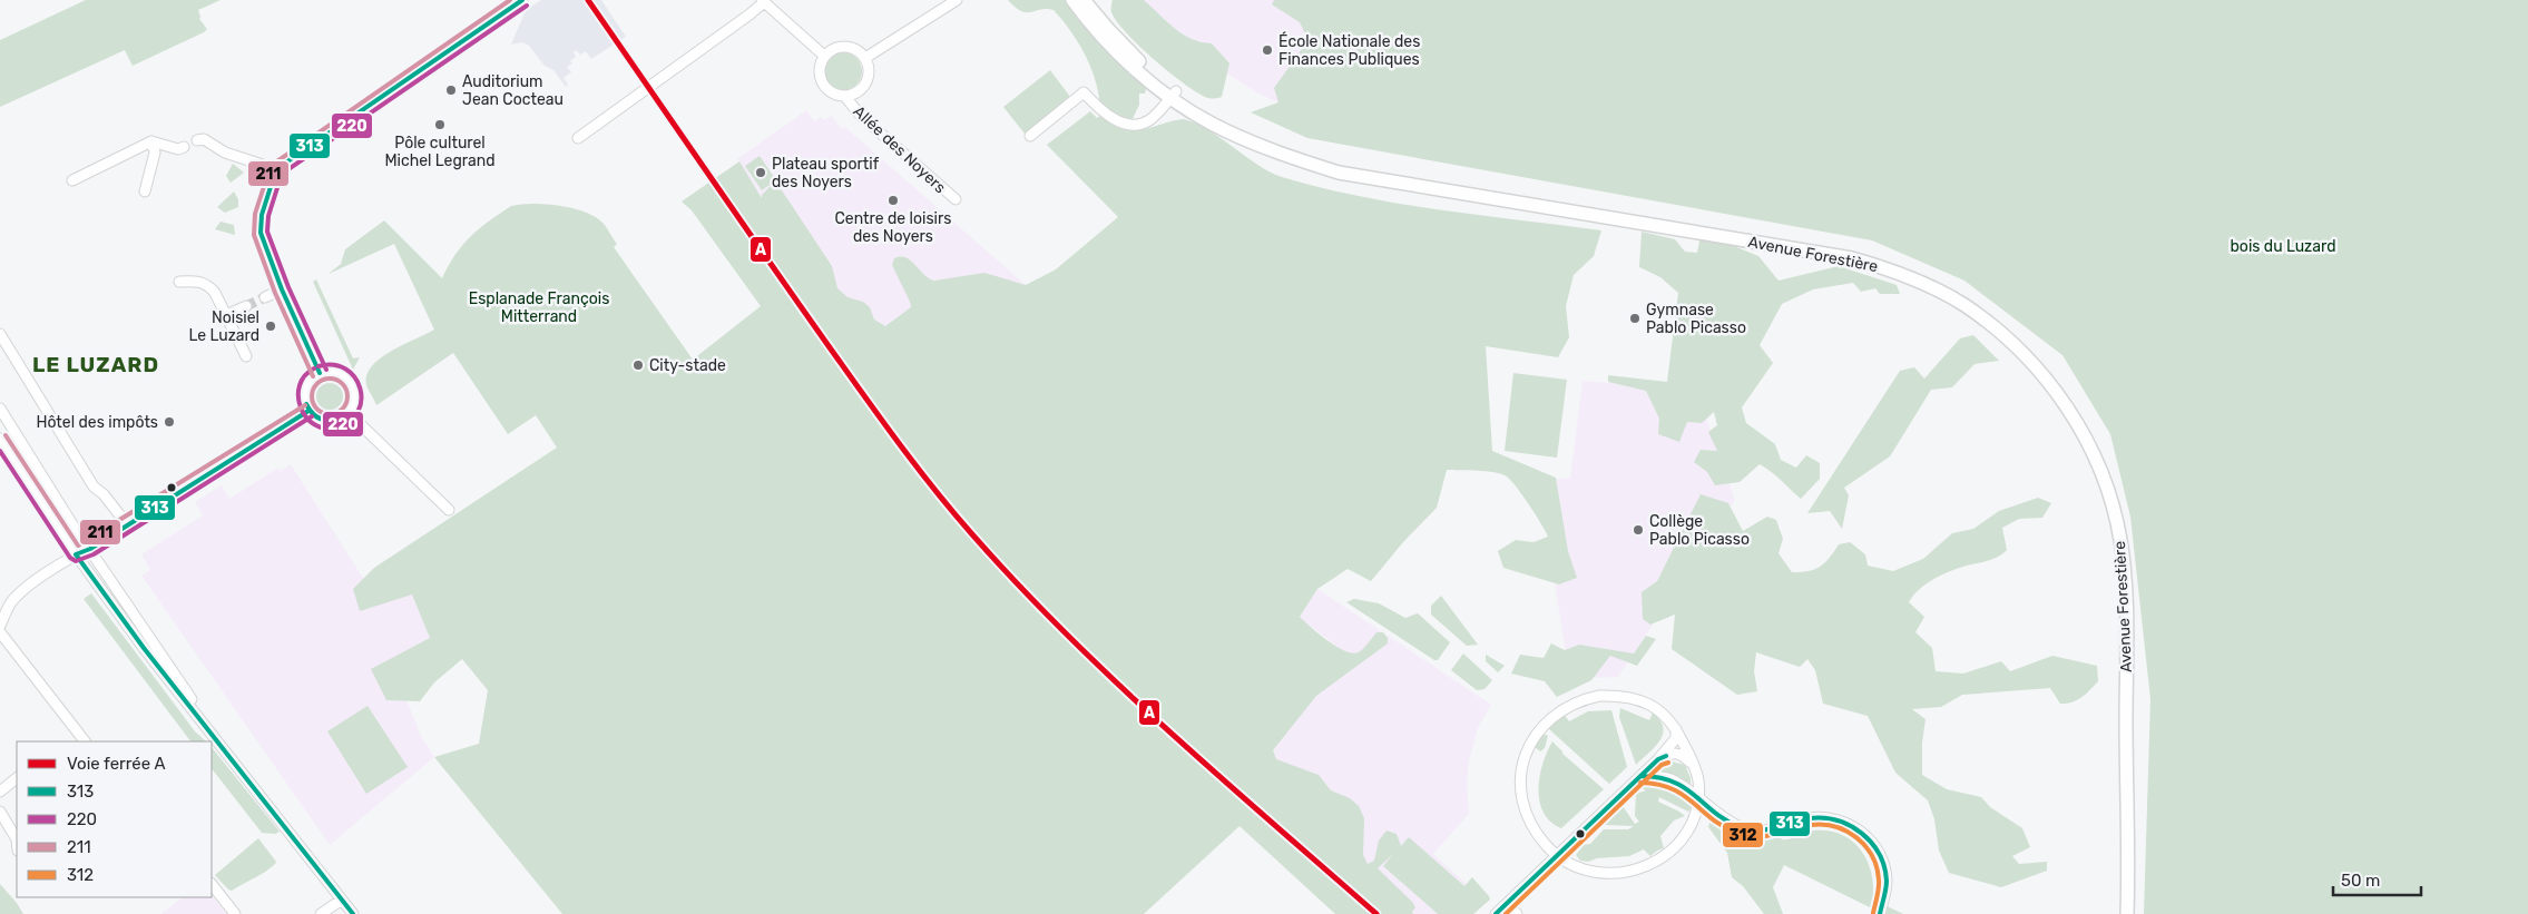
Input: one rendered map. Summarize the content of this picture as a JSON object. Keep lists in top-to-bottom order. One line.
{"streets":{"street":["Allée des Noyers","Avenue Forestière"]},"districts":["LE LUZARD"],"parks":["bois du Luzard","Esplanade François Mitterrand"],"places":["École Nationale des Finances Publiques","Auditorium Jean Cocteau","Pôle culturel Michel Legrand","Plateau sportif des Noyers","Centre de loisirs des Noyers","Gymnase Pablo Picasso","Noisiel Le Luzard","City-stade","Hôtel des impôts","Collège Pablo Picasso"],"lines":["rail line A","transit line 313","transit line 211","transit line 220","transit line 312"],"legend":["Voie ferrée A","313","220","211","312"],"scale_bar":"50 m"}
